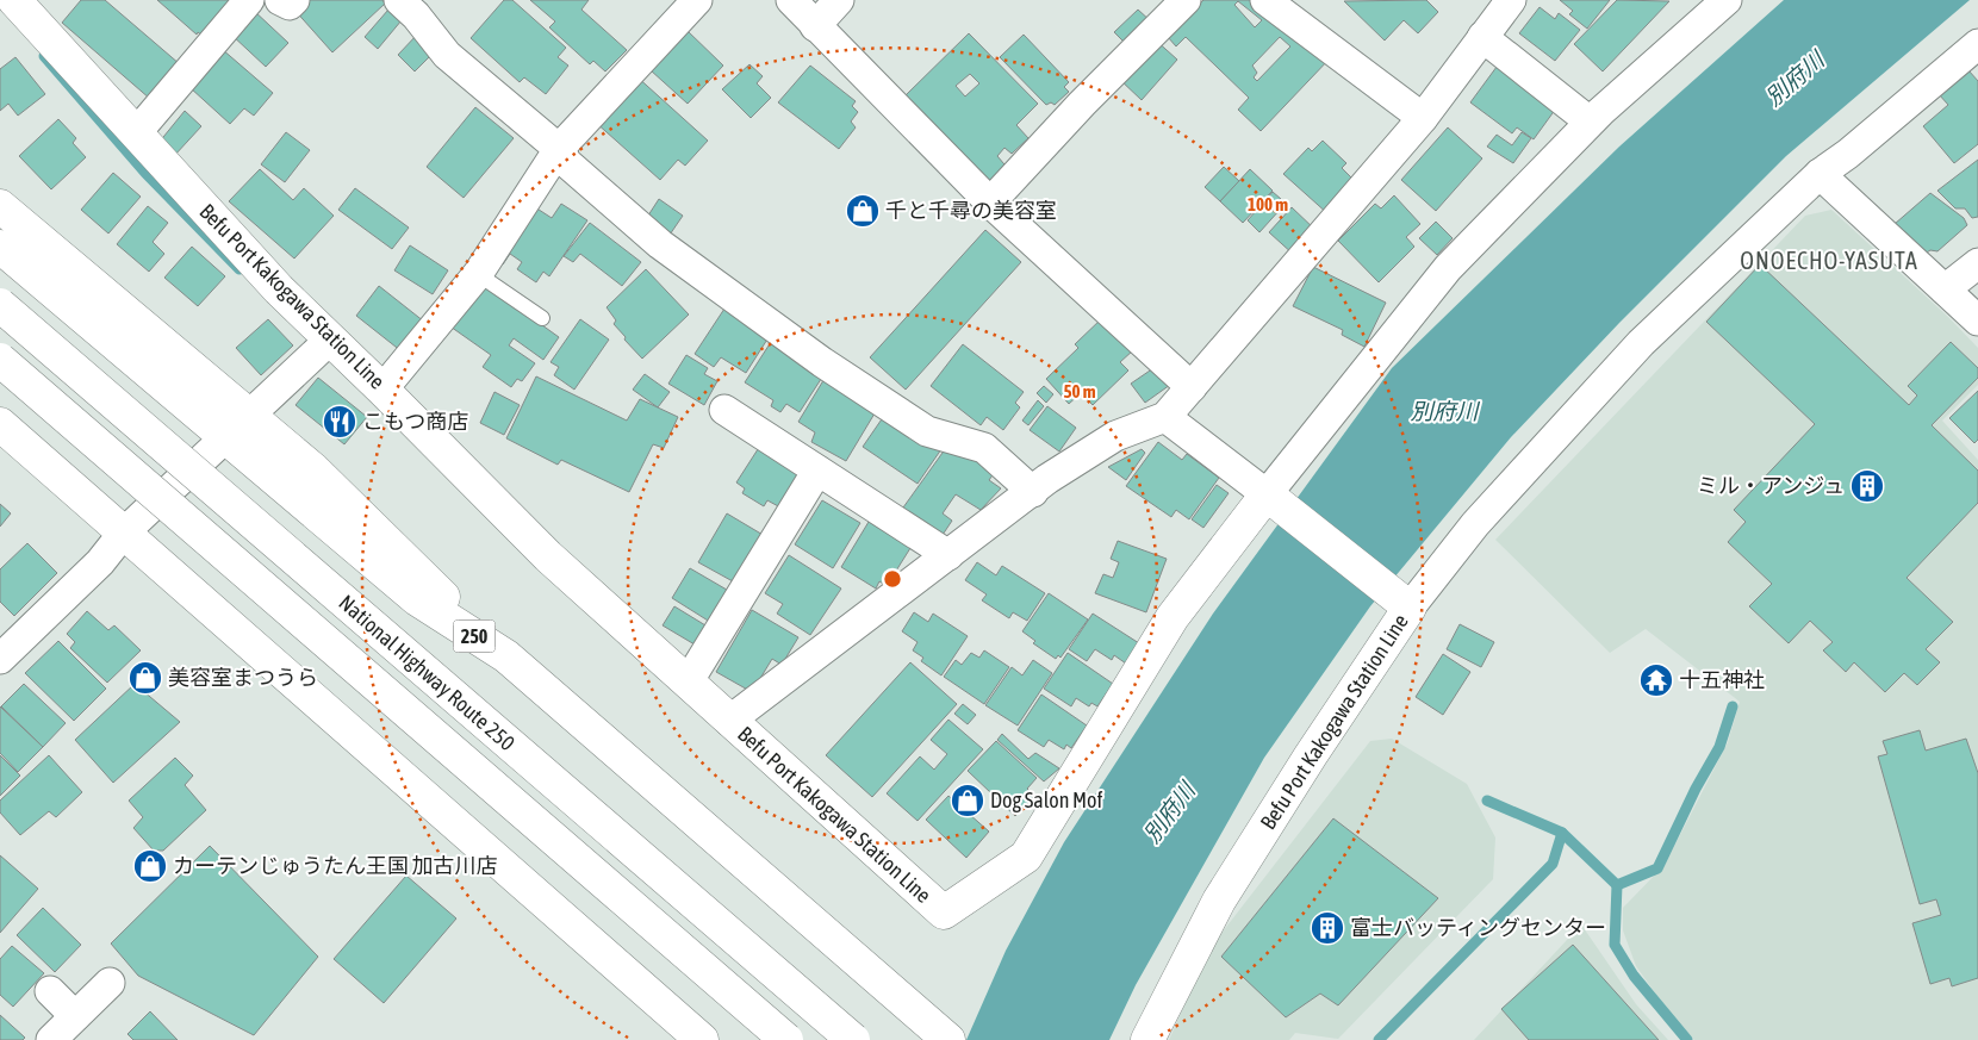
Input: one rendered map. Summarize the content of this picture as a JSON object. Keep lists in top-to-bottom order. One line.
{"streets":{"main road":["Befu Port Kakogawa Station Line","250","National Highway Route 250"]},"districts":["ONOECHO-YASUTA"],"water":["別府川"],"places":{"shop":["千と千尋の美容室","美容室まつうら","Dog Salon Mof","カーテンじゅうたん王国 加古川店"],"restaurant":["こもつ商店"],"building":["ミル・アンジュ","富士バッティングセンター"],"temple":["十五神社"]},"rings":["100 m","50 m"]}
